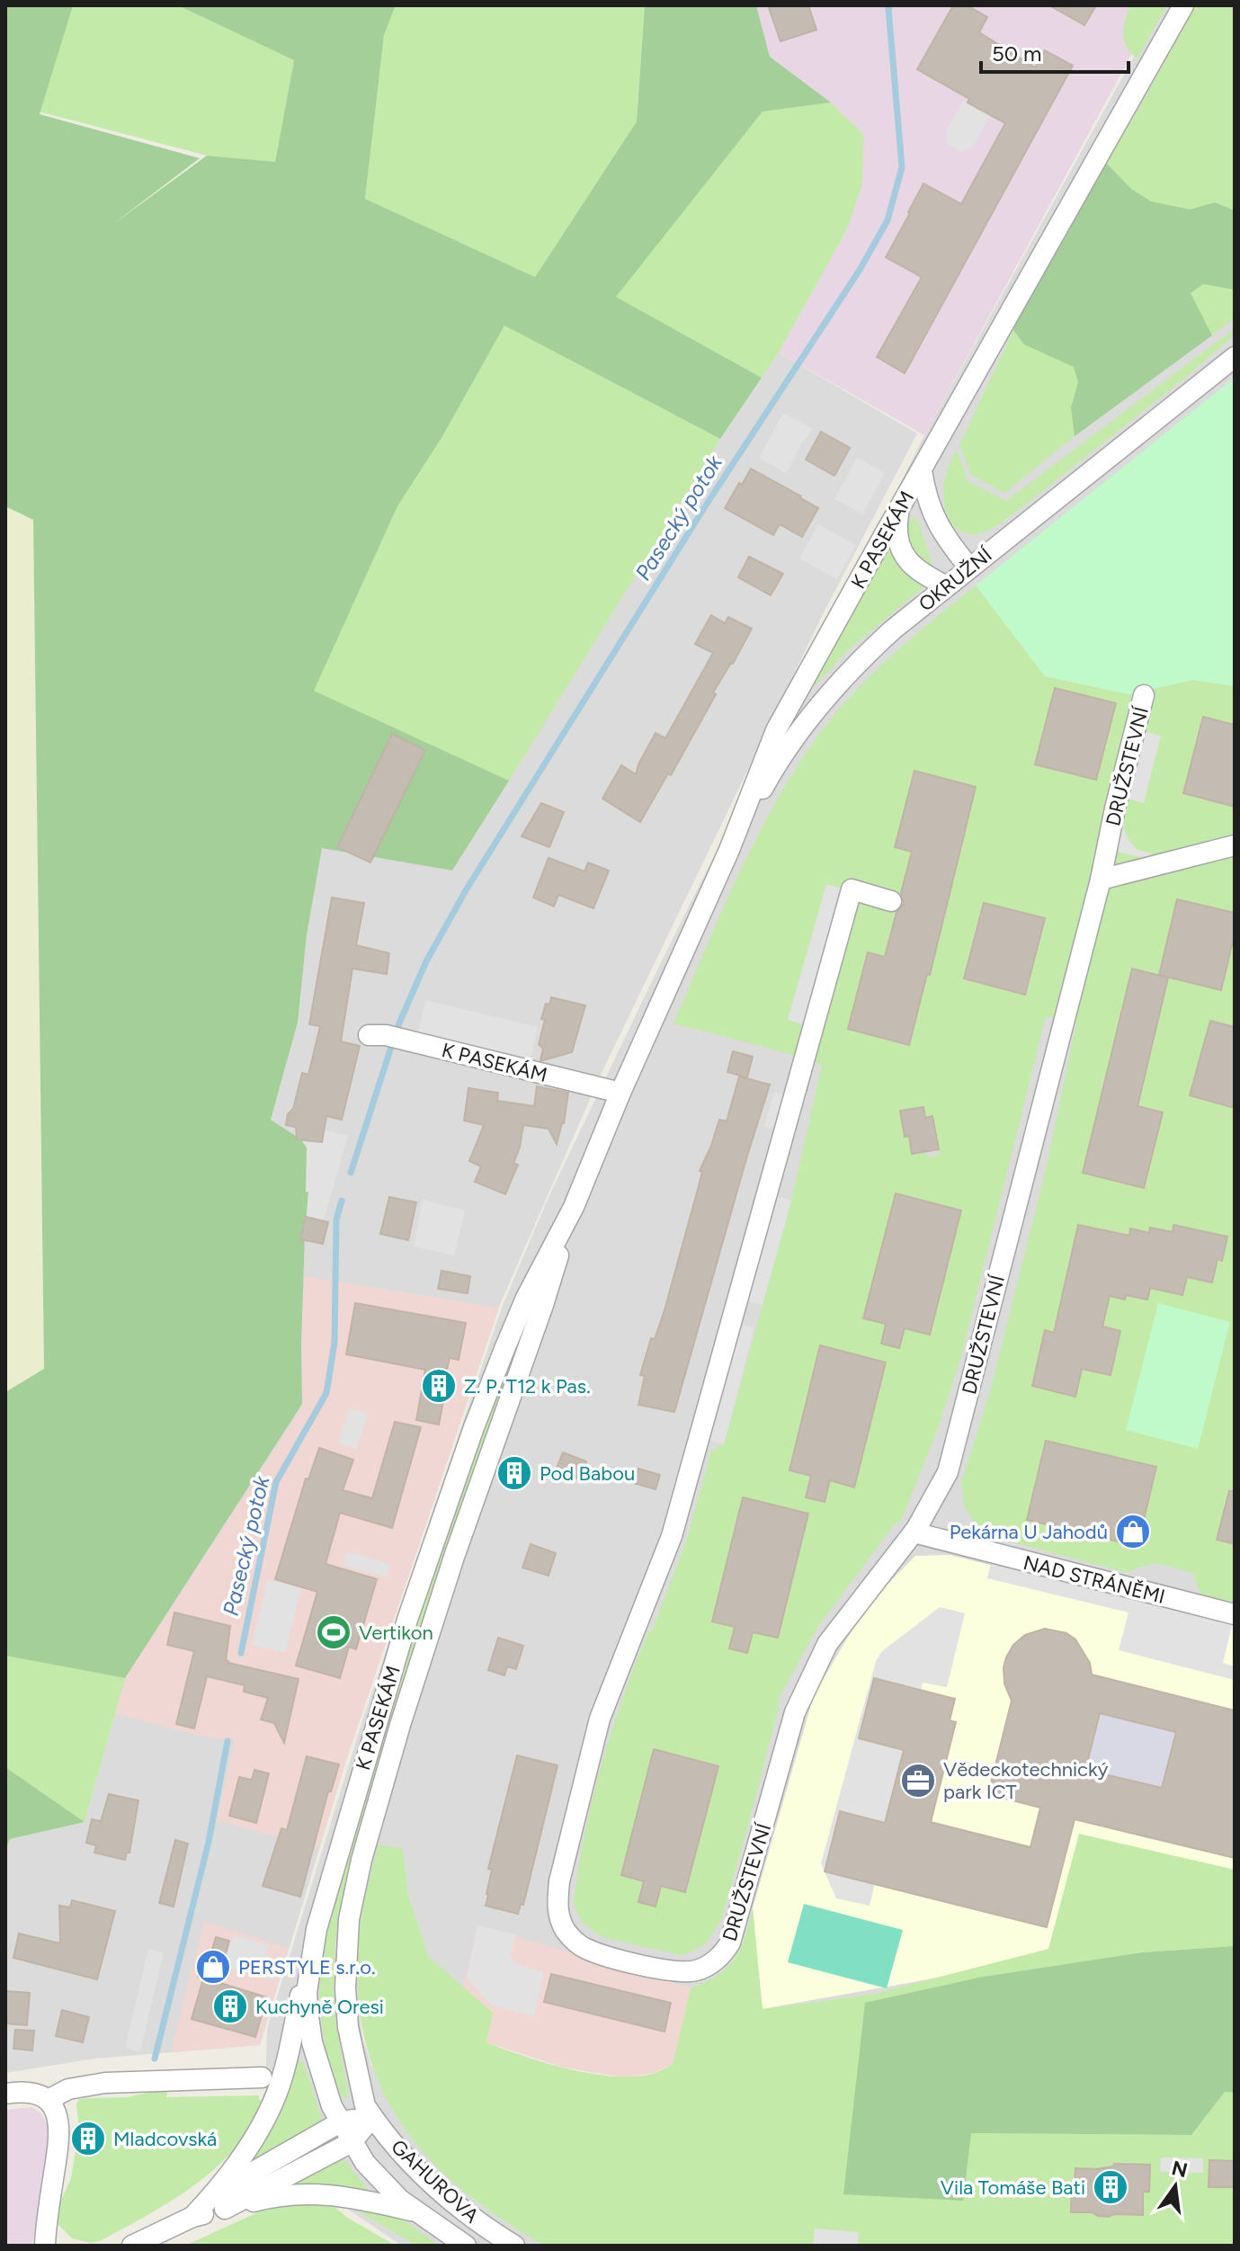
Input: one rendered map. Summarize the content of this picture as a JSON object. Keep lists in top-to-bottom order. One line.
{"streets":{"street":["K PASEKÁM","OKRUŽNÍ","DRUŽSTEVNÍ","NAD STRÁNĚMI","GAHUROVA"]},"crossings":[["K PASEKÁM","OKRUŽNÍ"],["K PASEKÁM","GAHUROVA"],["DRUŽSTEVNÍ","NAD STRÁNĚMI"]],"water":["Pasecký potok"],"places":{"building":["Z. P. T12 k Pas.","Pod Babou","Kuchyně Oresi","Mladcovská","Vila Tomáše Bati"],"shop":["Pekárna U Jahodů","PERSTYLE s.r.o."],"sports":["Vertikon"],"office":["Vědeckotechnický park ICT"]},"scale_bar":"50 m","north":"top"}
